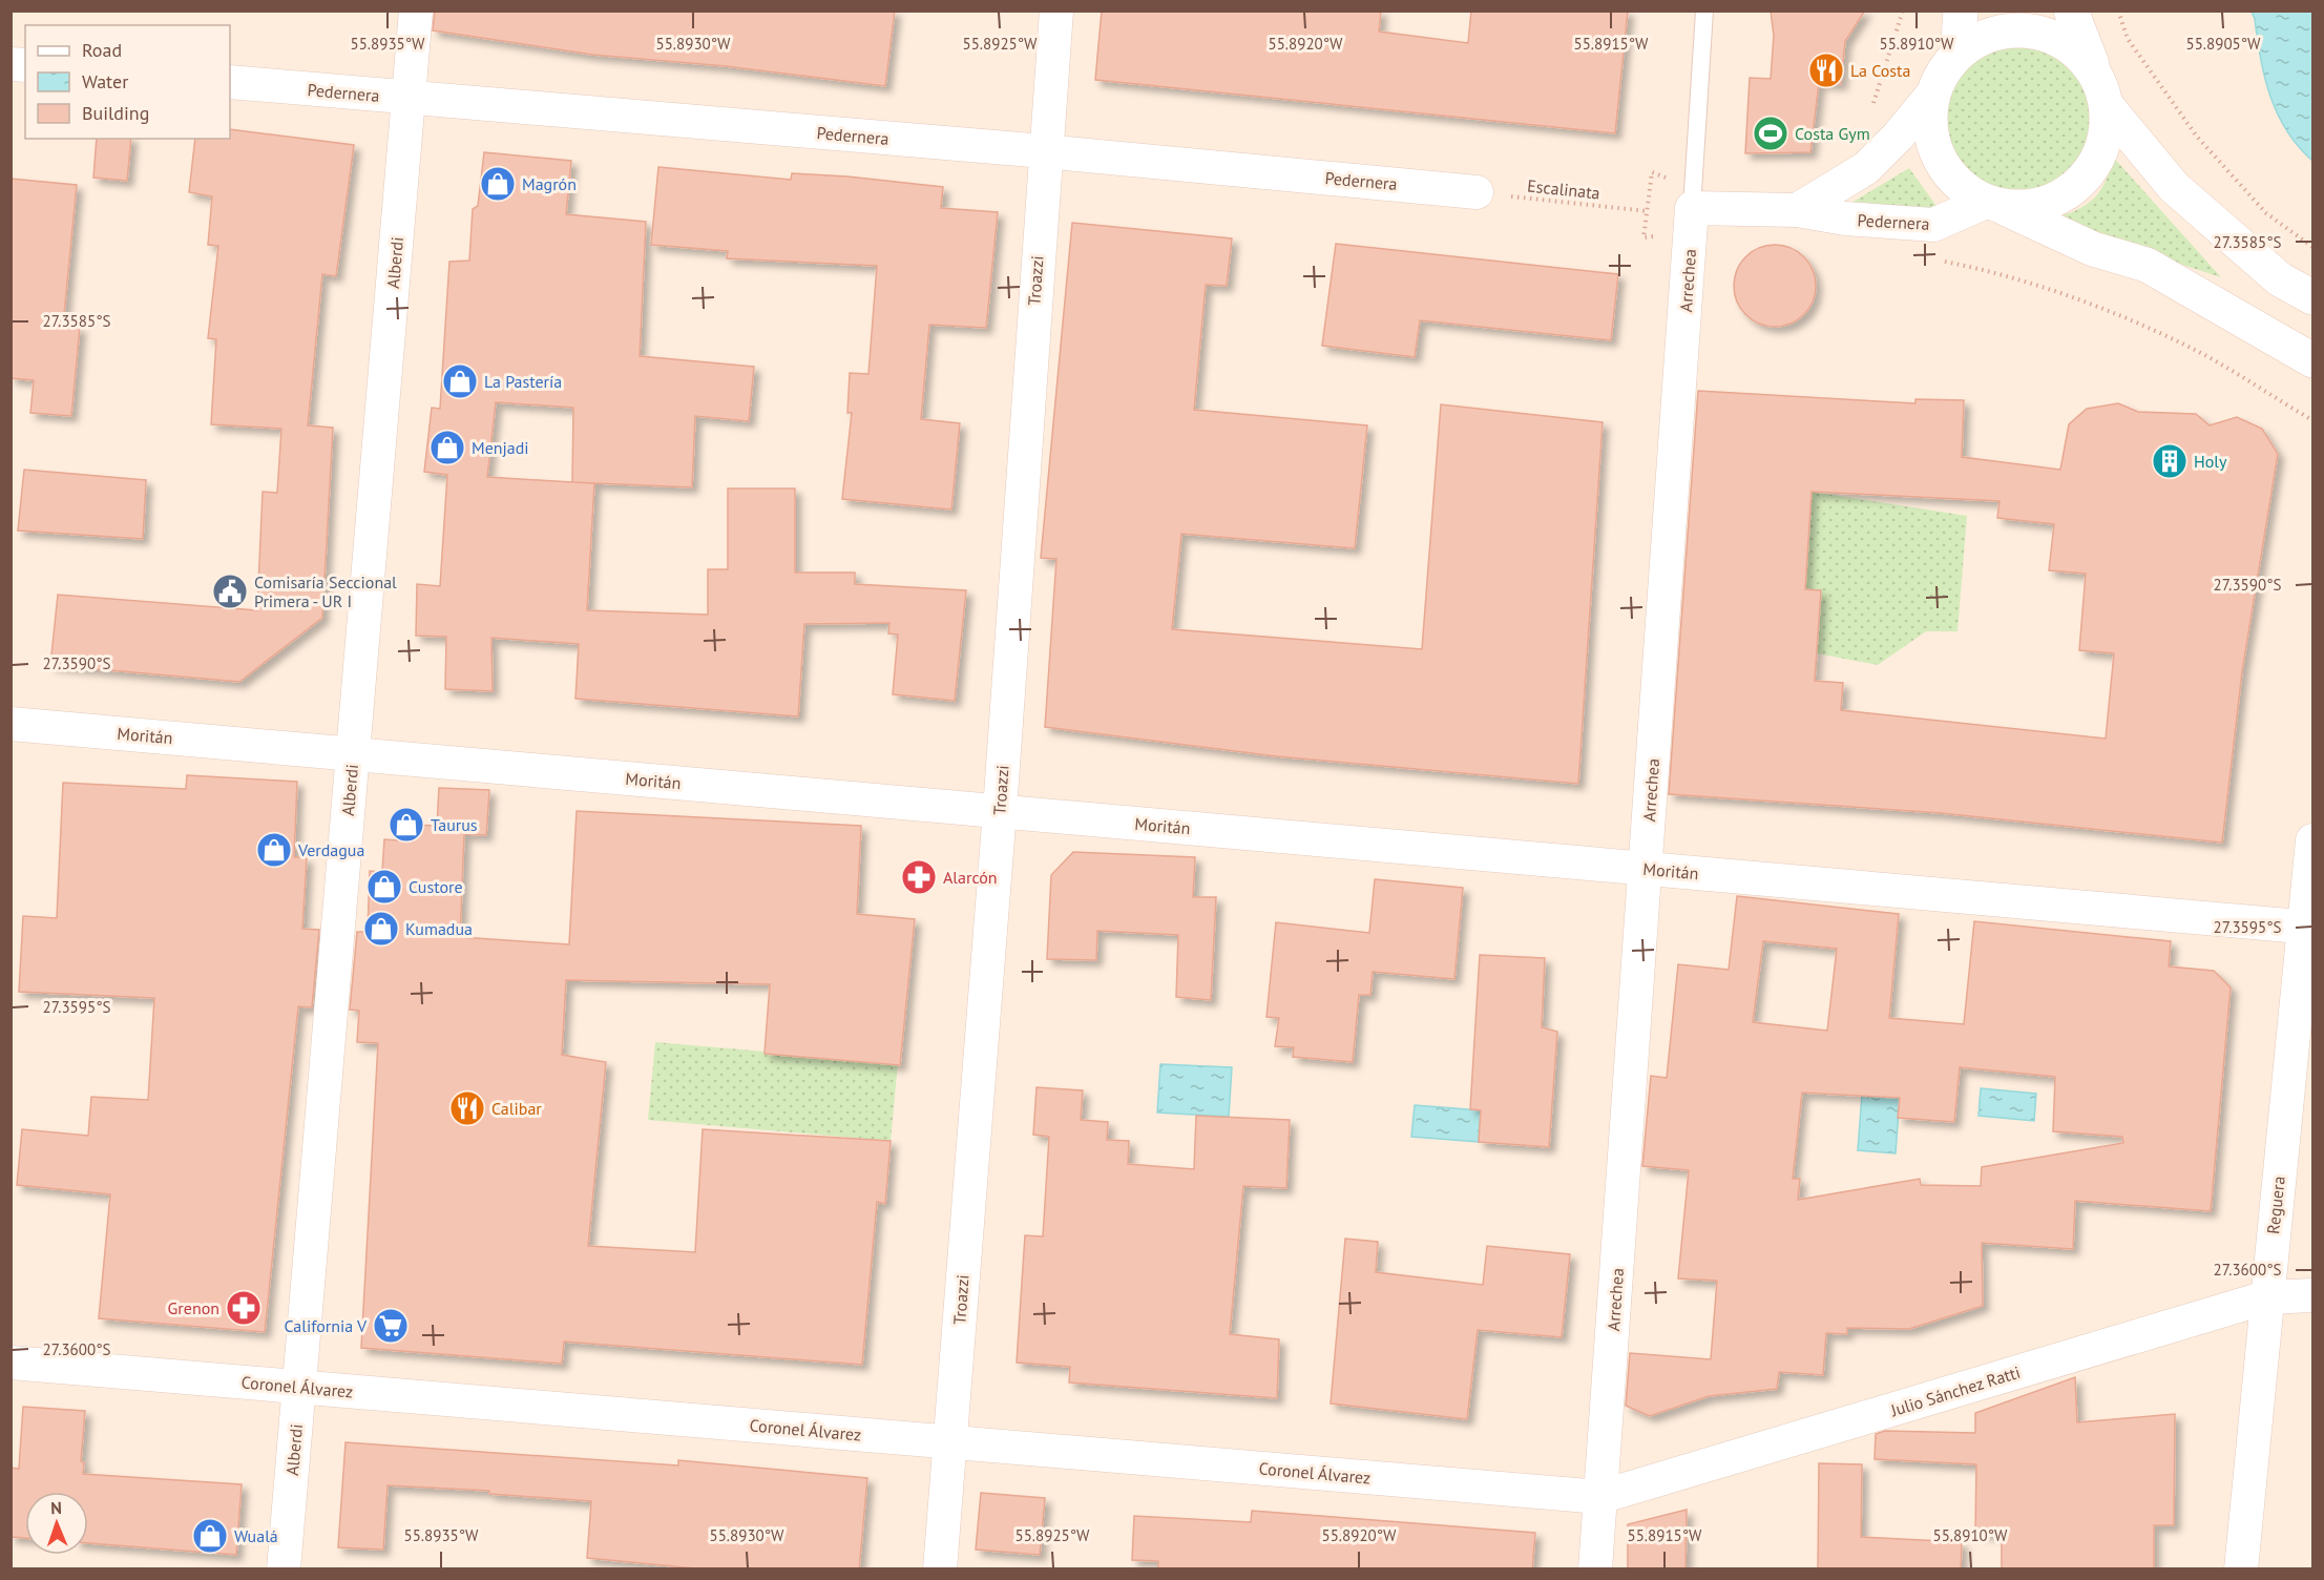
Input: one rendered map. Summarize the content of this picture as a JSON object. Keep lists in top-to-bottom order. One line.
{"streets":{"street":["Pedernera","Alberdi","Troazzi","Arrechea","Moritán","Reguera","Coronel Álvarez","Julio Sánchez Ratti"],"path":["Escalinata"]},"crossings":[["Pedernera","Escalinata"],["Pedernera","Alberdi"],["Pedernera","Troazzi"],["Pedernera","Arrechea"],["Alberdi","Moritán"],["Alberdi","Coronel Álvarez"],["Troazzi","Moritán"],["Troazzi","Coronel Álvarez"],["Arrechea","Moritán"],["Arrechea","Coronel Álvarez"],["Arrechea","Julio Sánchez Ratti"],["Moritán","Reguera"],["Reguera","Julio Sánchez Ratti"],["Coronel Álvarez","Julio Sánchez Ratti"]],"places":{"restaurant":["La Costa","Calibar"],"sports":["Costa Gym"],"shop":["Magrón","La Pastería","Menjadi","Taurus","Verdagua","Custore","Kumadua","Wualá"],"building":["Holy"],"public building":["Comisaría Seccional Primera - UR I"],"pharmacy":["Alarcón","Grenon"],"supermarket":["California V"]},"legend":["Road","Water","Building"],"north":"top","coordinates":["55.8935°W","55.8930°W","55.8925°W","55.8920°W","55.8915°W","55.8910°W","55.8905°W","27.3585°S","27.3590°S","27.3595°S","27.3600°S"]}
